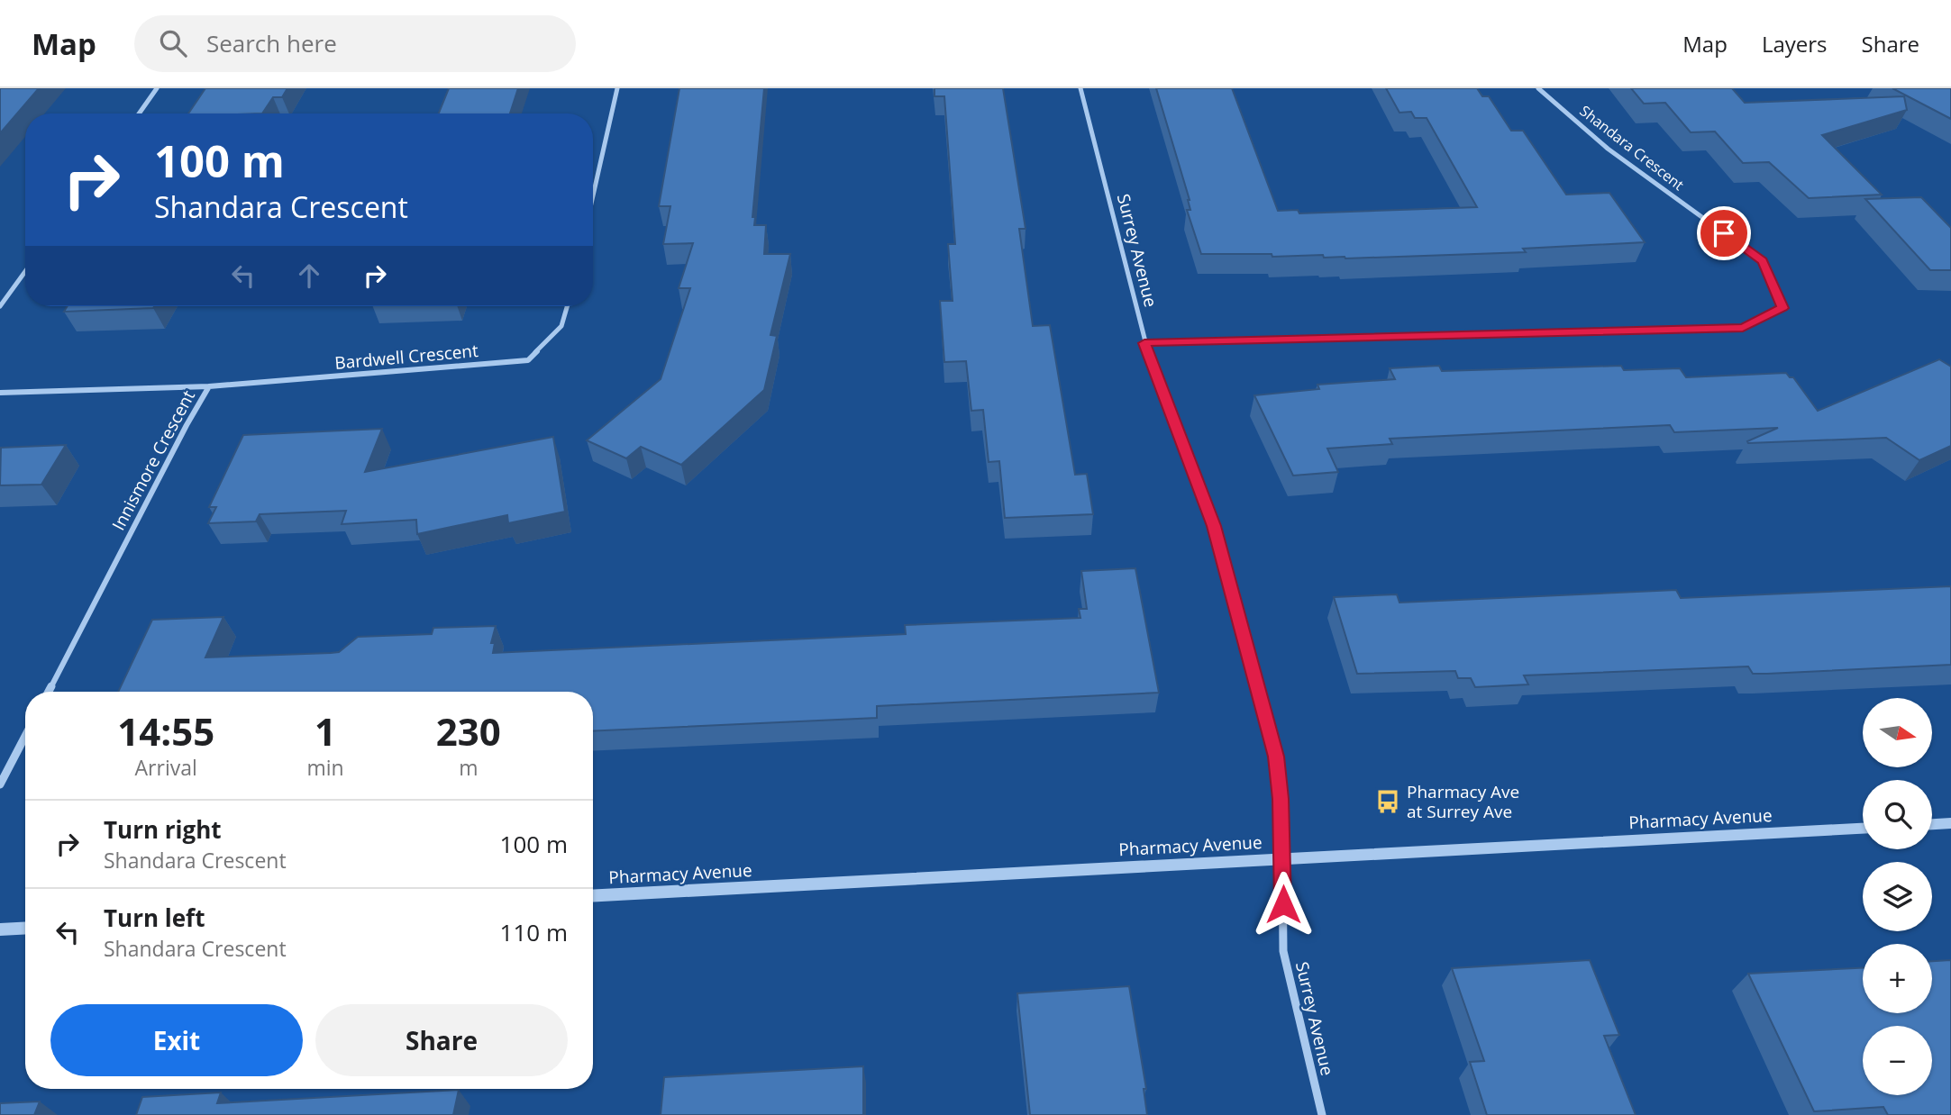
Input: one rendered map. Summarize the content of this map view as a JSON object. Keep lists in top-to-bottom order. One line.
{"streets":{"street":["Shandara Crescent","Surrey Avenue","Bardwell Crescent","Innismore Crescent","Pharmacy Avenue"]},"crossings":[["Shandara Crescent","Surrey Avenue"],["Surrey Avenue","Pharmacy Avenue"],["Bardwell Crescent","Innismore Crescent"]],"places":{"bus stop":["Pharmacy Ave at Surrey Ave"]},"north":"right","page":{"header":"Map","search":"Search here","nav":["Map","Layers","Share"],"turn":["100 m","Shandara Crescent"],"eta":["14:55","Arrival","1","min","230","m"],"map_buttons":["+","−"],"list":[{"name":"Turn right","note":"Shandara Crescent","value":"100 m"},{"name":"Turn left","note":"Shandara Crescent","value":"110 m"}],"buttons":["Exit","Share"]}}
